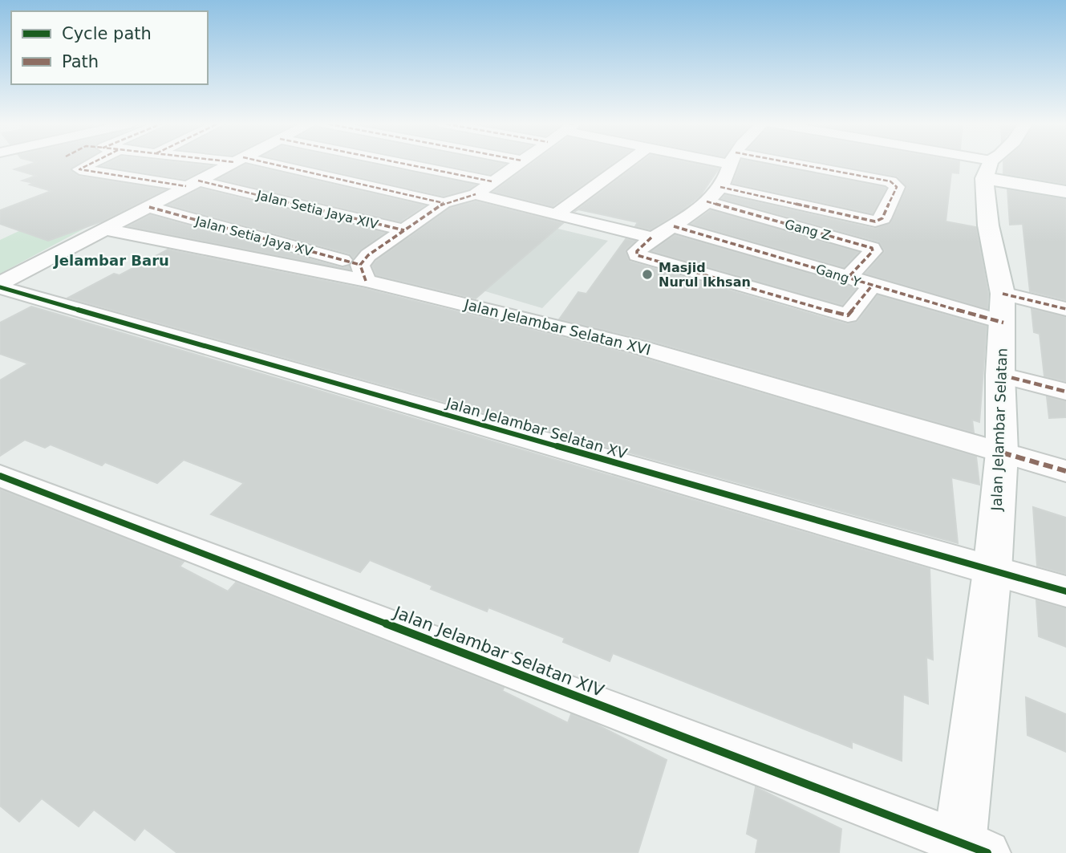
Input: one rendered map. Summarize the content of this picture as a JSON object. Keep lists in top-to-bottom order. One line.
{"streets":{"street":["Jalan Setia Jaya XIV","Gang Z","Jalan Setia Jaya XV","Gang Y","Jalan Jelambar Selatan XVI","Jalan Jelambar Selatan XV","Jalan Jelambar Selatan","Jalan Jelambar Selatan XIV"]},"crossings":[["Gang Z","Gang Y"],["Jalan Setia Jaya XV","Jalan Jelambar Selatan XVI"],["Gang Y","Jalan Jelambar Selatan"],["Jalan Jelambar Selatan XVI","Jalan Jelambar Selatan"],["Jalan Jelambar Selatan XV","Jalan Jelambar Selatan"],["Jalan Jelambar Selatan","Jalan Jelambar Selatan XIV"]],"districts":["Jelambar Baru"],"places":["Masjid Nurul Ikhsan"],"legend":["Cycle path","Path"]}
